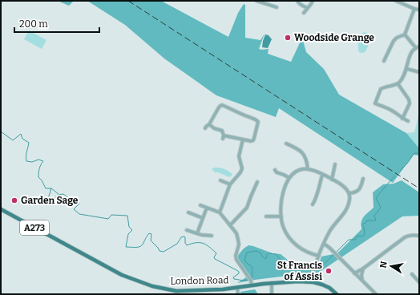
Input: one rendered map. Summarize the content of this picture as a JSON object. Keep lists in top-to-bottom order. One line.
{"streets":{"main road":["A273","London Road"]},"places":["Woodside Grange","Garden Sage","St Francis of Assisi"],"scale_bar":"200 m","north":"left"}
